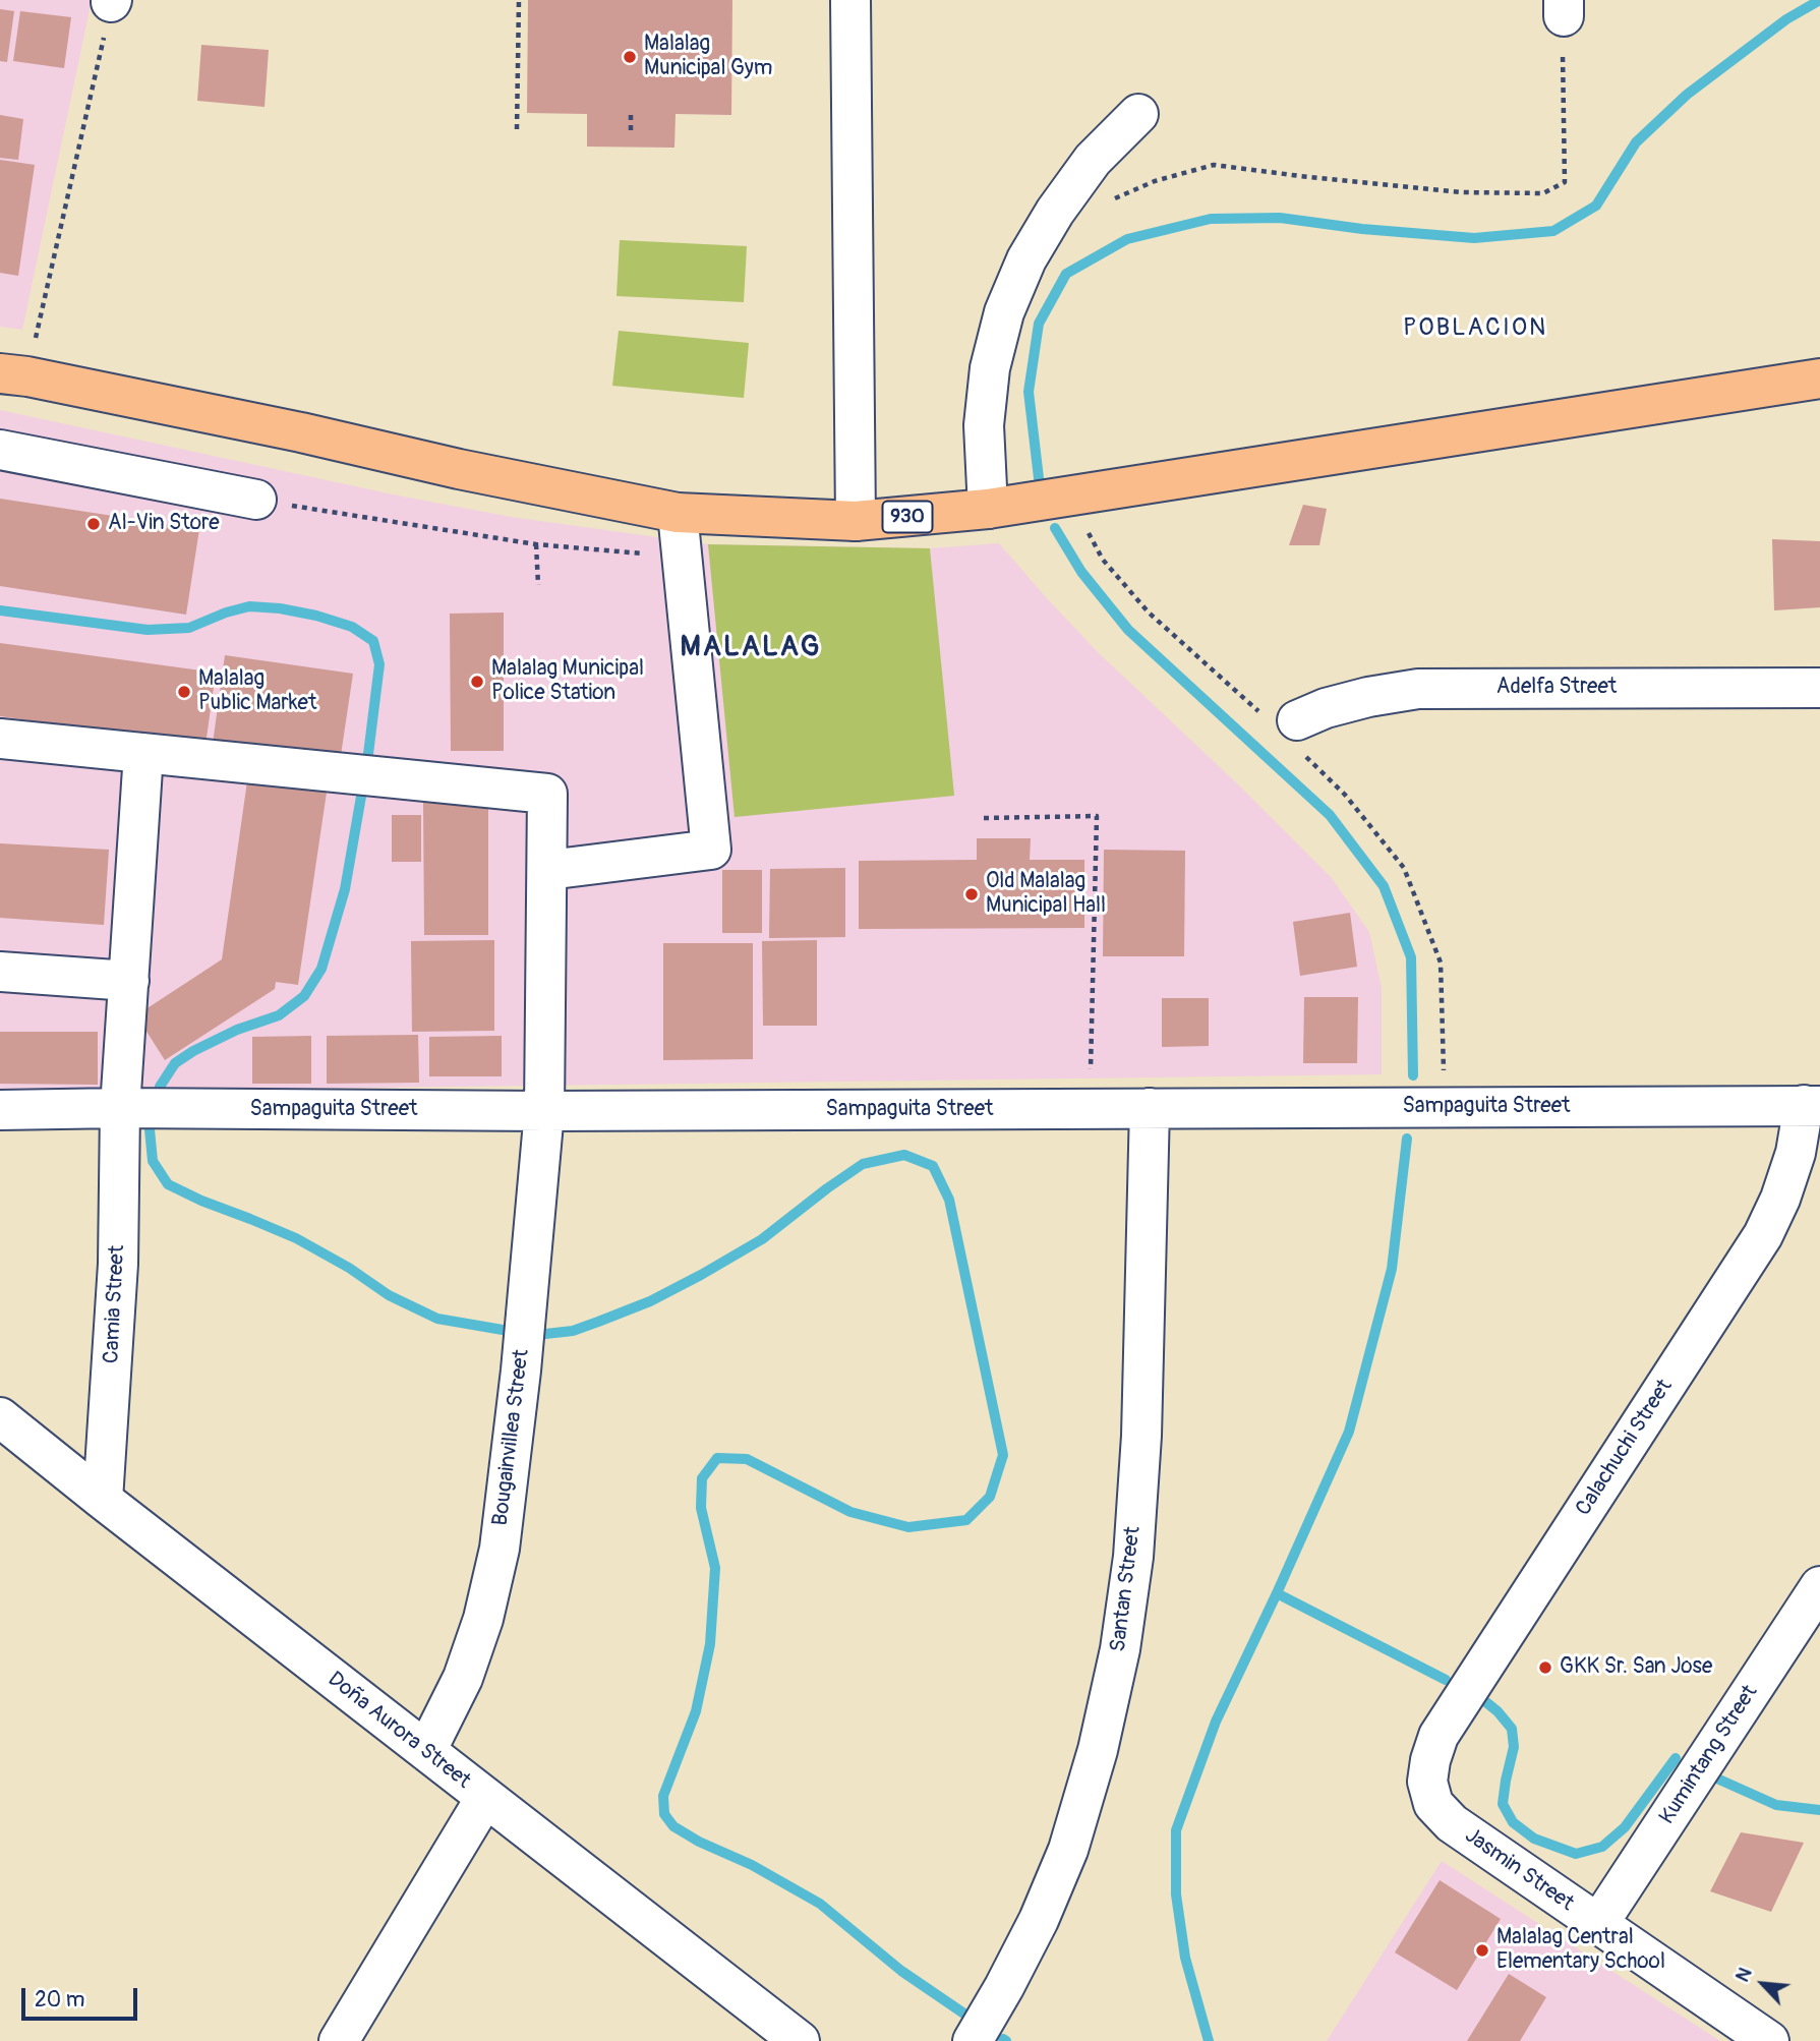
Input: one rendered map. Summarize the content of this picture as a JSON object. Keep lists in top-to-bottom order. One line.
{"streets":{"main road":["930"],"street":["Adelfa Street","Sampaguita Street","Camia Street","Bougainvillea Street","Calachuchi Street","Santan Street","Doña Aurora Street","Kumintang Street","Jasmin Street"]},"crossings":[["Sampaguita Street","Camia Street"],["Sampaguita Street","Bougainvillea Street"],["Sampaguita Street","Calachuchi Street"],["Sampaguita Street","Santan Street"],["Camia Street","Bougainvillea Street"],["Camia Street","Doña Aurora Street"],["Bougainvillea Street","Doña Aurora Street"],["Calachuchi Street","Jasmin Street"],["Kumintang Street","Jasmin Street"]],"districts":["POBLACION","MALALAG"],"places":["Malalag Municipal Gym","Al-Vin Store","Malalag Municipal Police Station","Malalag Public Market","Old Malalag Municipal Hall","GKK Sr. San Jose","Malalag Central Elementary School"],"scale_bar":"20 m","north":"top left"}
